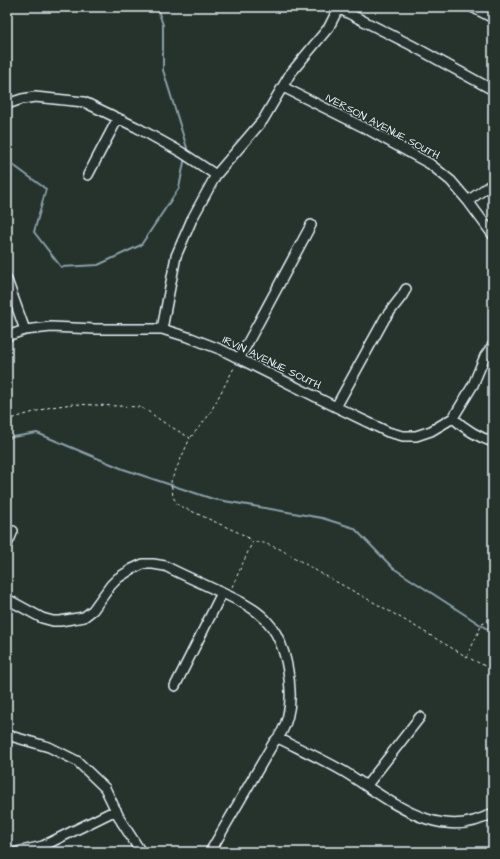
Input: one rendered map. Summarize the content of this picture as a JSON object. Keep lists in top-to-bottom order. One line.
{"streets":{"street":["IVERSON AVENUE SOUTH","IRVIN AVENUE SOUTH"]}}
